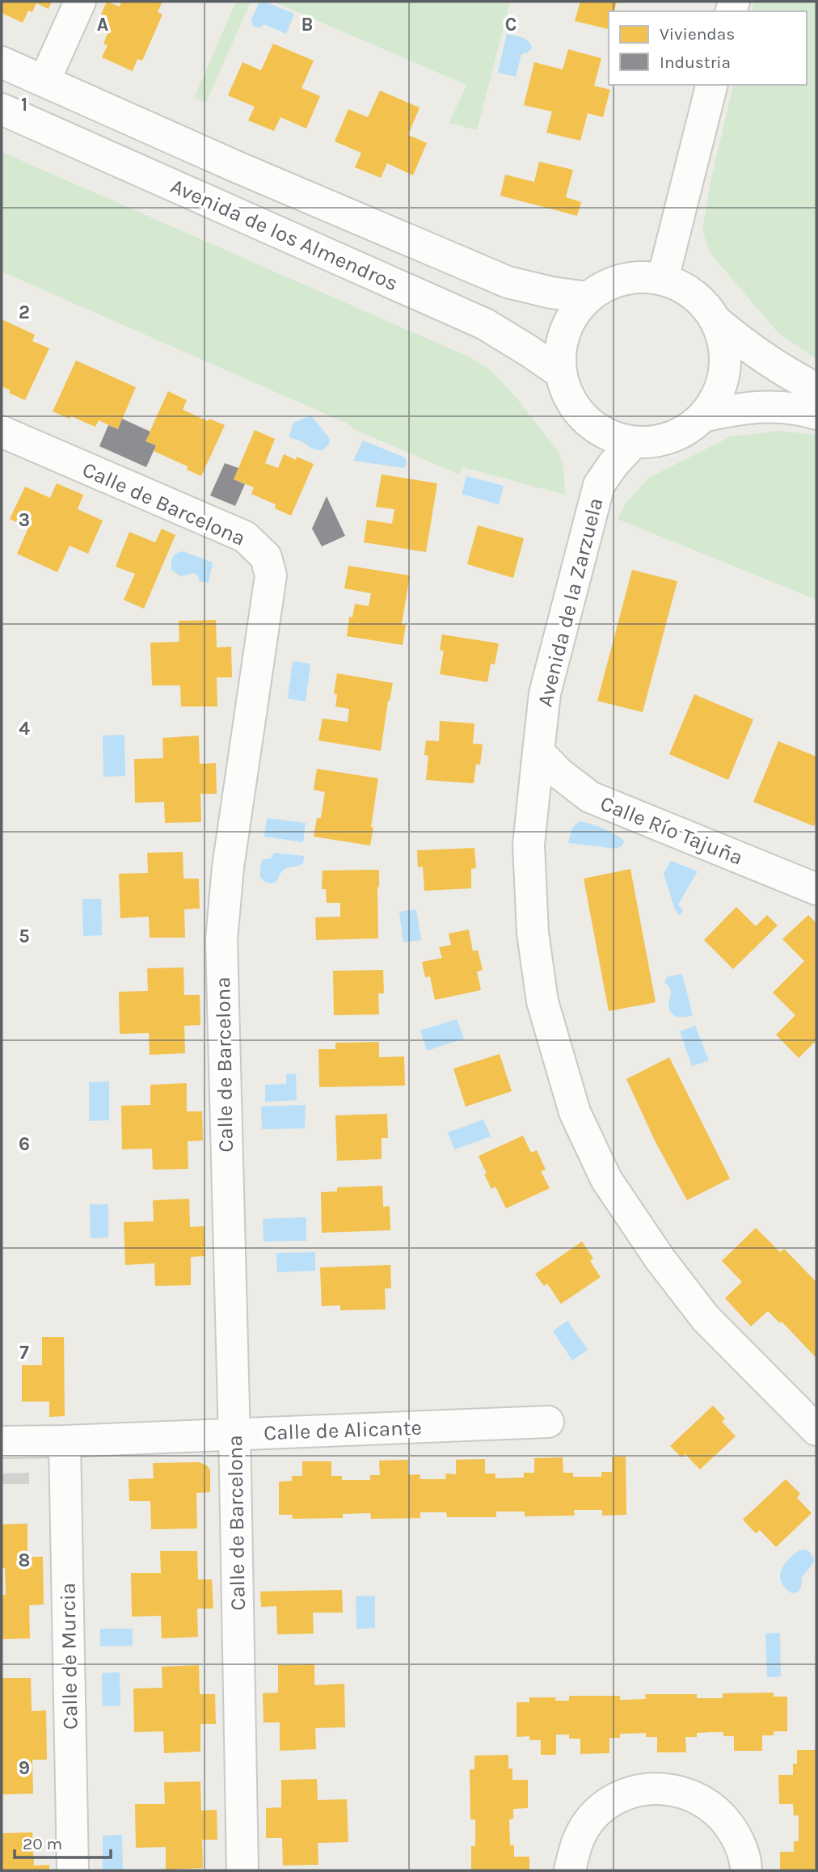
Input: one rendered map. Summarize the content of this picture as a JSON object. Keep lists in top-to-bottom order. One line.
{"streets":{"street":["Avenida de los Almendros","Calle de Barcelona","Avenida de la Zarzuela","Calle Río Tajuña","Calle de Alicante","Calle de Murcia"]},"crossings":[["Avenida de los Almendros","Avenida de la Zarzuela"],["Calle de Barcelona","Calle de Alicante"],["Avenida de la Zarzuela","Calle Río Tajuña"],["Calle de Alicante","Calle de Murcia"]],"legend":["Viviendas","Industria"],"scale_bar":"20 m","grid":{"columns":["A","B","C"],"rows":["1","2","3","4","5","6","7","8","9"]}}
